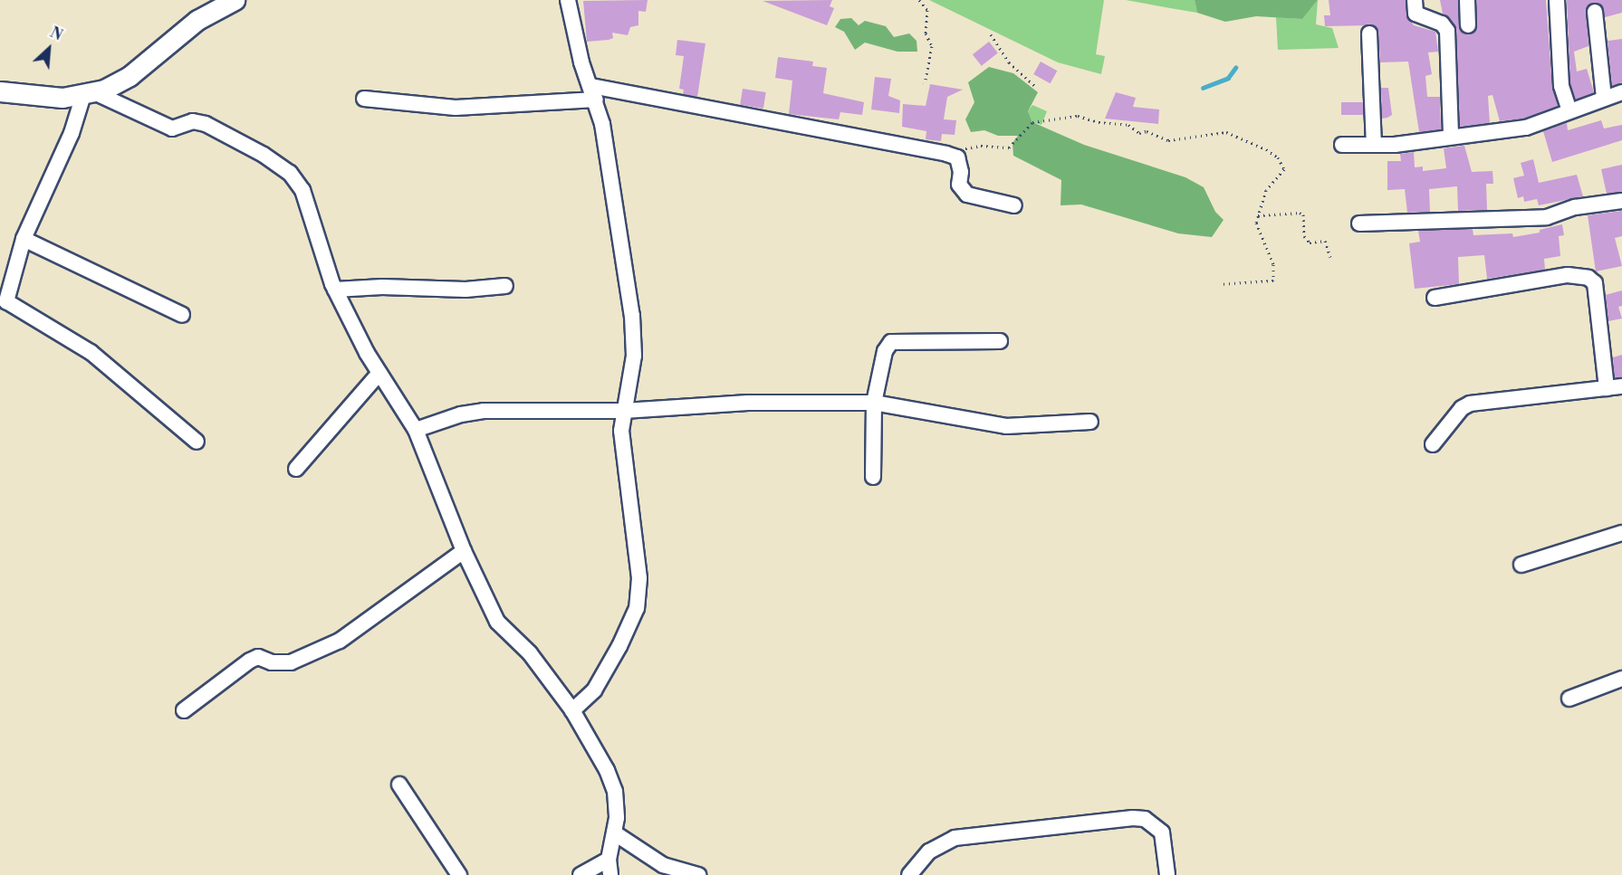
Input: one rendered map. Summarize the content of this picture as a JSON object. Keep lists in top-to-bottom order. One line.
{"north":"top right"}
